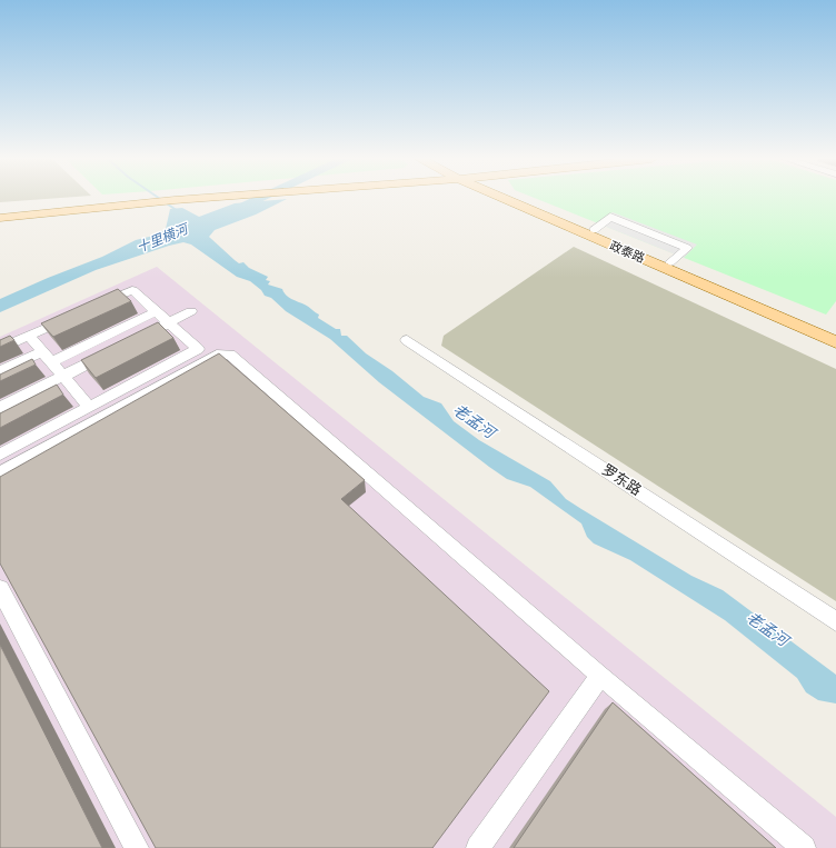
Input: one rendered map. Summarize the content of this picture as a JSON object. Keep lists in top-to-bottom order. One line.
{"streets":{"main road":["政泰路"],"street":["罗东路"]},"water":["十里横河","老孟河"]}
